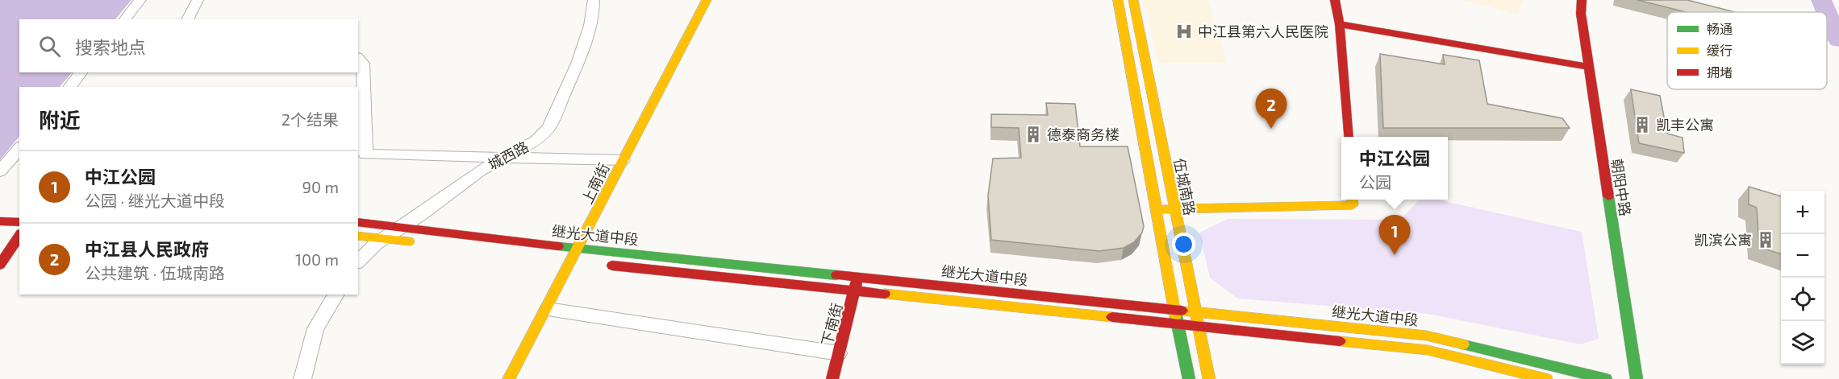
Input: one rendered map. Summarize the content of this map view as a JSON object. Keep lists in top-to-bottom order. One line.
{"streets":{"main road":["上南街","伍城南路","朝阳中路","继光大道中段","下南街"],"street":["城西路"]},"crossings":[["城西路","继光大道中段"],["上南街","继光大道中段"],["伍城南路","继光大道中段"],["继光大道中段","下南街"]],"places":{"hospital":["中江县第六人民医院"],"building":["凯丰公寓","德泰商务楼","凯滨公寓"]},"legend":["畅通","缓行","拥堵"],"page":{"search":"搜索地点","heading":["附近","2个结果"],"pins":["2","1"],"popup":["中江公园","公园"],"list":[{"mark":"1","name":"中江公园","note":"公园 · 继光大道中段","value":"90 m"},{"mark":"2","name":"中江县人民政府","note":"公共建筑 · 伍城南路","value":"100 m"}],"map_buttons":["+","−"]}}
